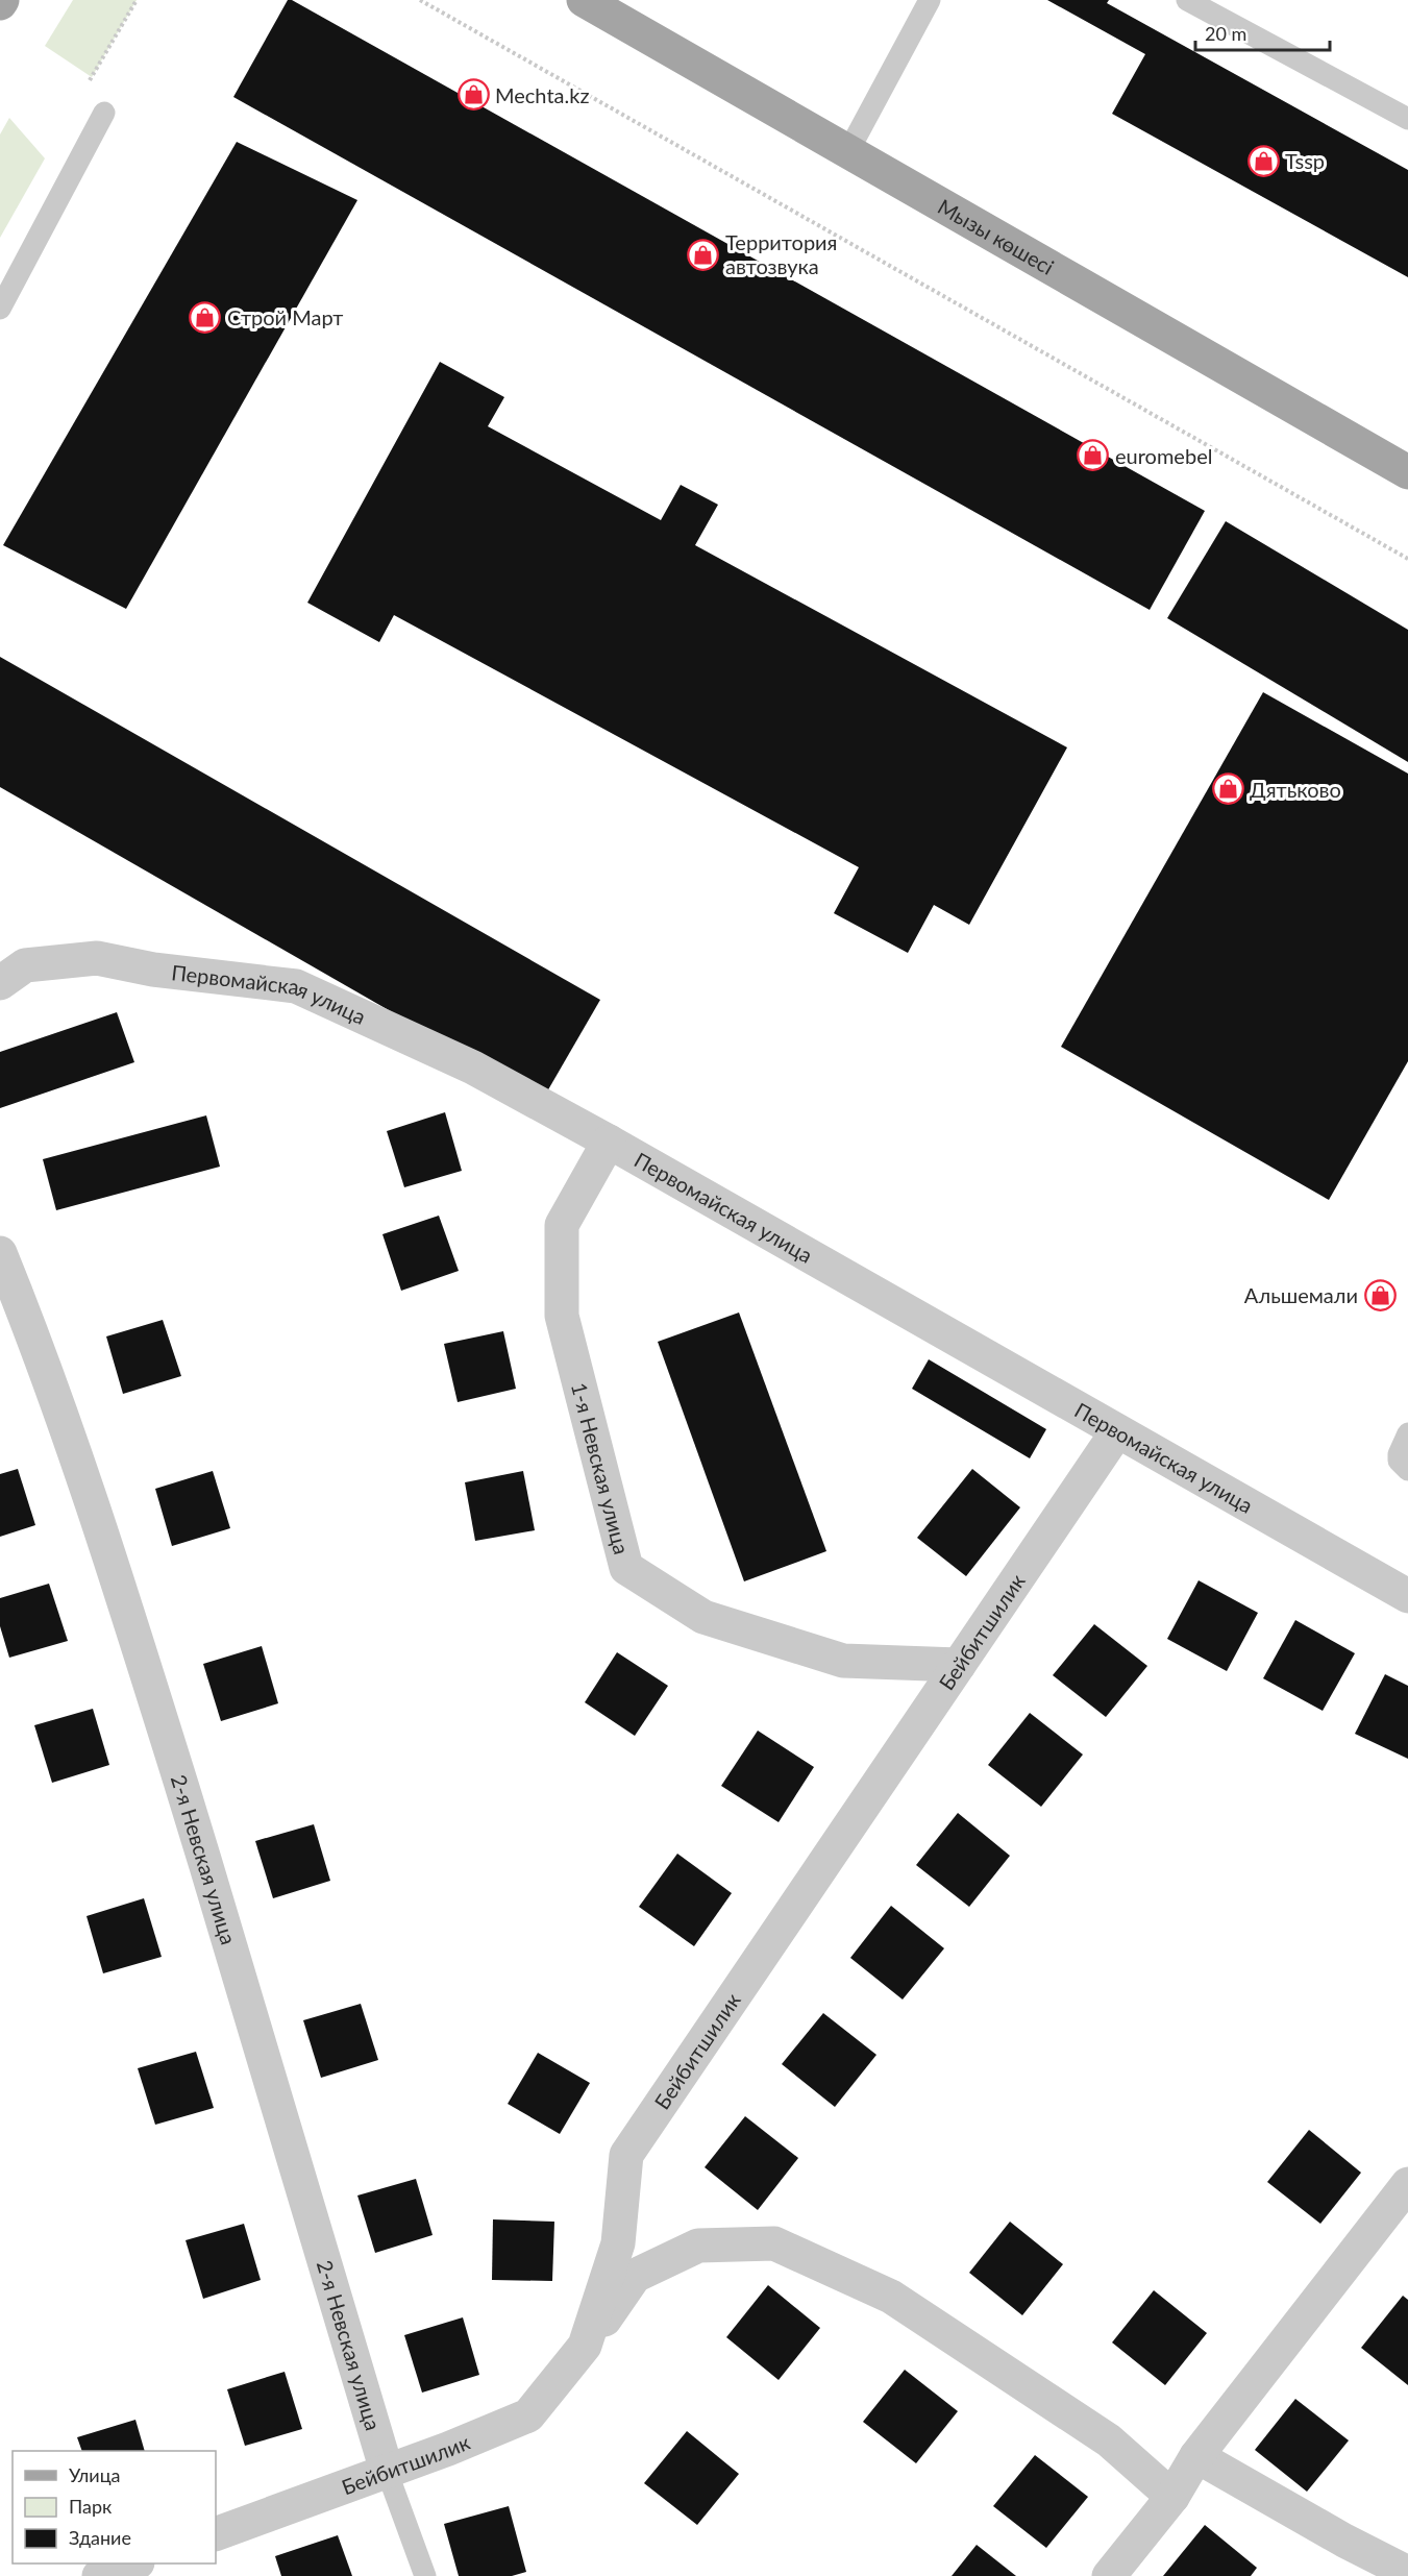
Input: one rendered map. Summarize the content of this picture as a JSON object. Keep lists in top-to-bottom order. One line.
{"streets":{"main road":["Мызы көшесі"],"street":["Первомайская улица","1-я Невская улица","Бейбитшилик","2-я Невская улица"]},"crossings":[["Первомайская улица","1-я Невская улица"],["Первомайская улица","Бейбитшилик"],["1-я Невская улица","Бейбитшилик"],["Бейбитшилик","2-я Невская улица"]],"places":{"shop":["Mechta.kz","Tssp","Территория автозвука","Строй Март","euromebel","Дятьково","Альшемали"]},"legend":["Улица","Парк","Здание"],"scale_bar":"20 m"}
